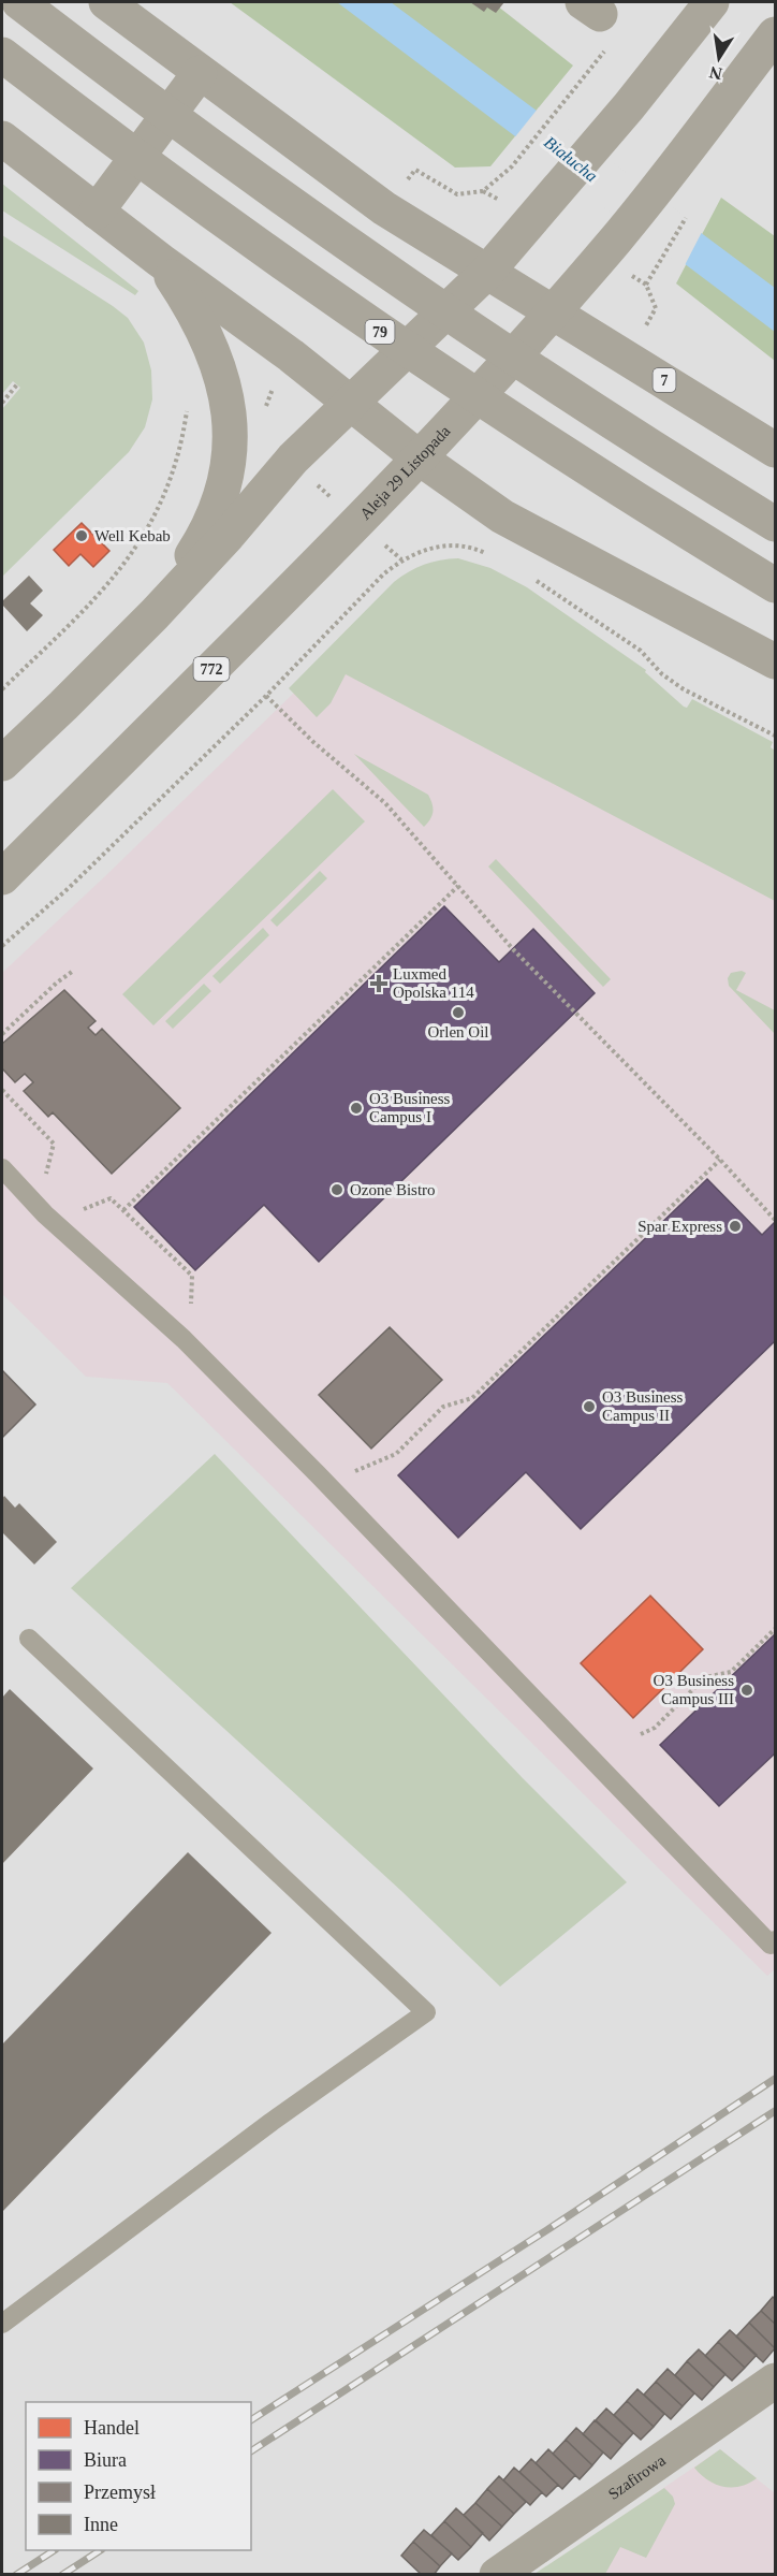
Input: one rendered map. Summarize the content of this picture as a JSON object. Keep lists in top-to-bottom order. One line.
{"streets":{"main road":["79","7","Aleja 29 Listopada","772"],"street":["Szafirowa"]},"crossings":[["7","Aleja 29 Listopada"]],"water":["Białucha"],"places":{"other":["Well Kebab","Orlen Oil","O3 Business Campus I","Ozone Bistro","Spar Express","O3 Business Campus II","O3 Business Campus III"],"health":["Luxmed Opolska 114"]},"legend":["Handel","Biura","Przemysł","Inne"],"north":"bottom"}
